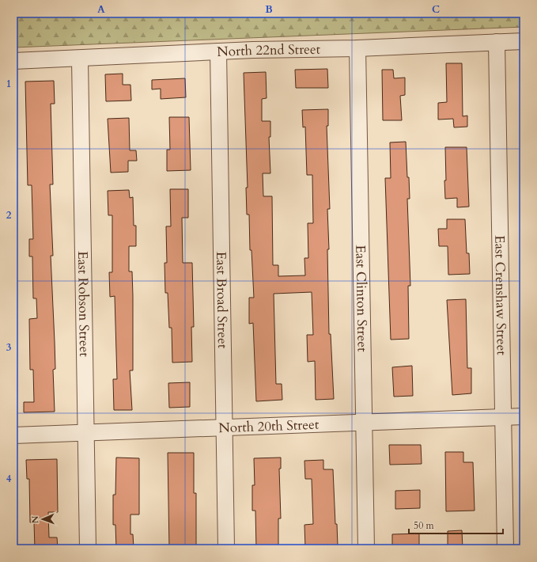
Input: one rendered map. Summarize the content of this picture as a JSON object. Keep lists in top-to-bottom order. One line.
{"streets":{"street":["North 22nd Street","East Crenshaw Street","East Clinton Street","East Broad Street","East Robson Street","North 20th Street"]},"crossings":[["North 22nd Street","East Crenshaw Street"],["North 22nd Street","East Clinton Street"],["North 22nd Street","East Broad Street"],["North 22nd Street","East Robson Street"],["East Crenshaw Street","North 20th Street"],["East Clinton Street","North 20th Street"],["East Broad Street","North 20th Street"],["East Robson Street","North 20th Street"]],"scale_bar":"50 m","north":"left","grid":{"columns":["A","B","C"],"rows":["1","2","3","4"]}}
